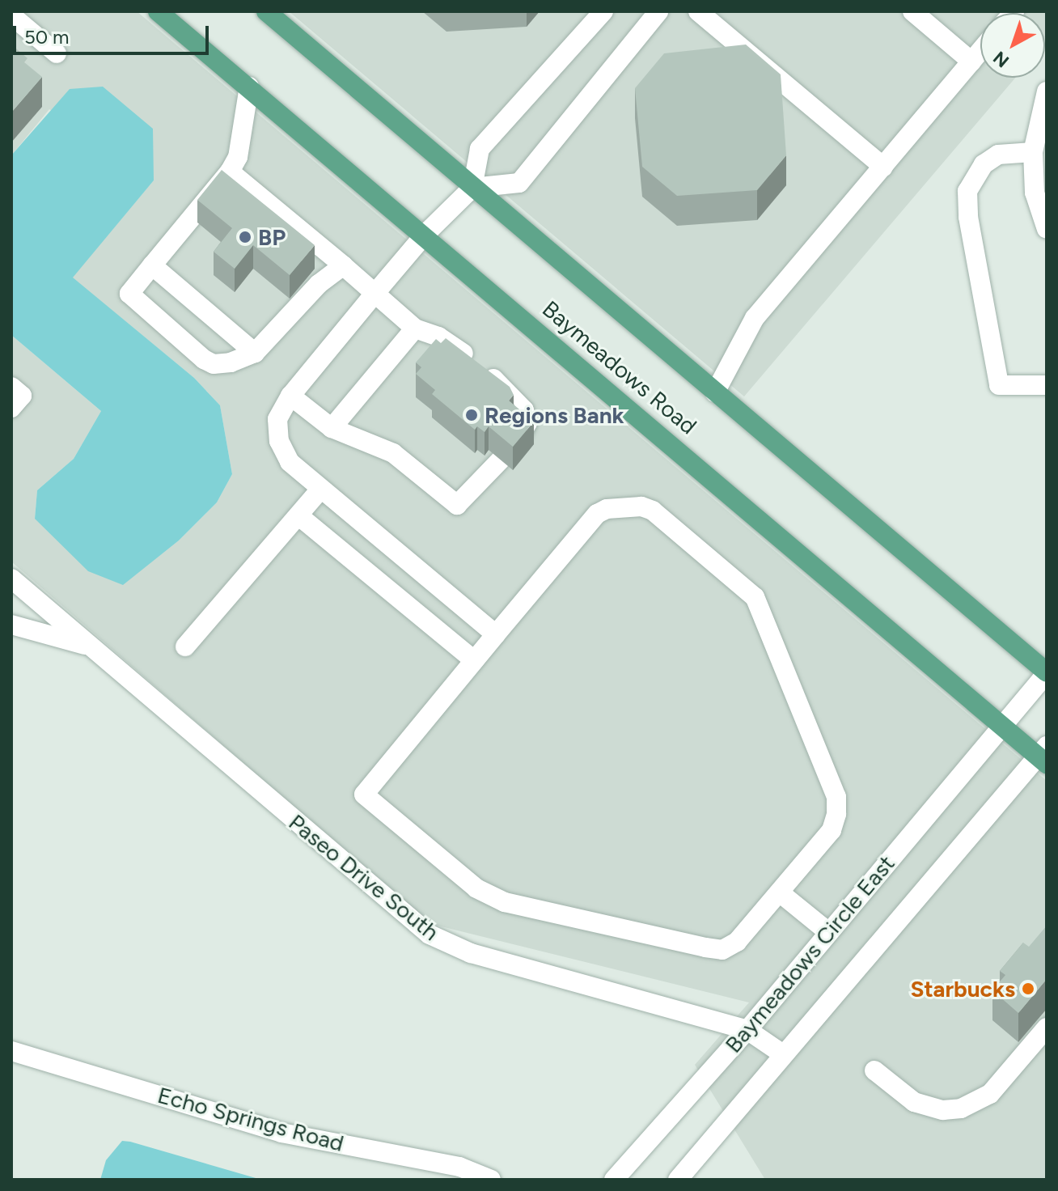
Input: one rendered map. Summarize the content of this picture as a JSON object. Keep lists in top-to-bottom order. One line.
{"streets":{"main road":["Baymeadows Road"],"street":["Paseo Drive South","Baymeadows Circle East","Echo Springs Road"]},"crossings":[["Baymeadows Road","Baymeadows Circle East"],["Paseo Drive South","Baymeadows Circle East"]],"places":["BP","Regions Bank","Starbucks"],"scale_bar":"50 m","north":"bottom left"}
